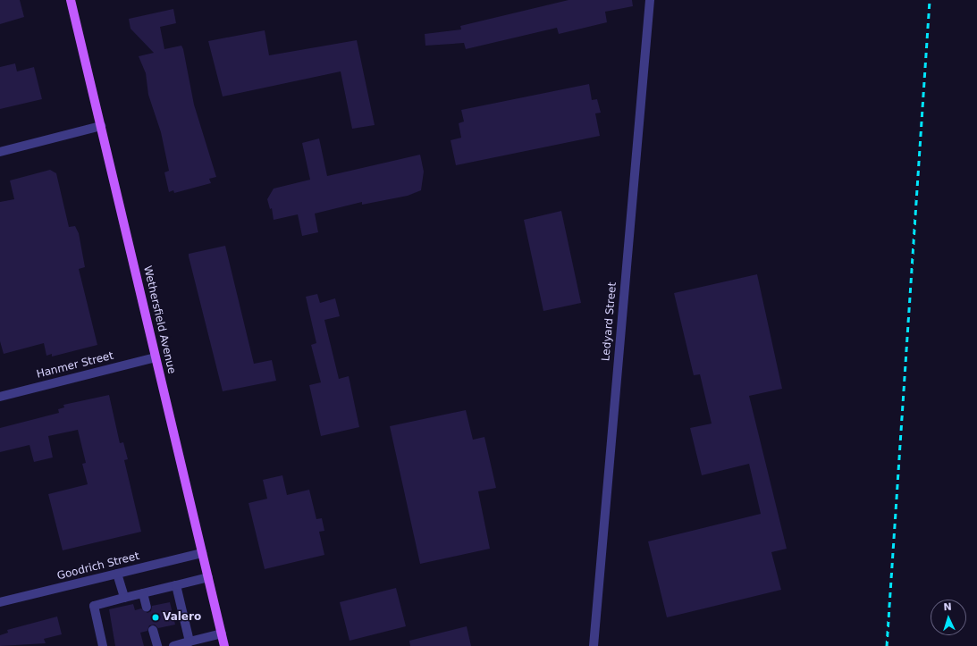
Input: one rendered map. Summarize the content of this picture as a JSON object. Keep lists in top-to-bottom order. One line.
{"streets":{"main road":["Wethersfield Avenue"],"street":["Ledyard Street","Hanmer Street","Goodrich Street"]},"crossings":[["Wethersfield Avenue","Hanmer Street"],["Wethersfield Avenue","Goodrich Street"]],"places":["Valero"],"north":"top"}
